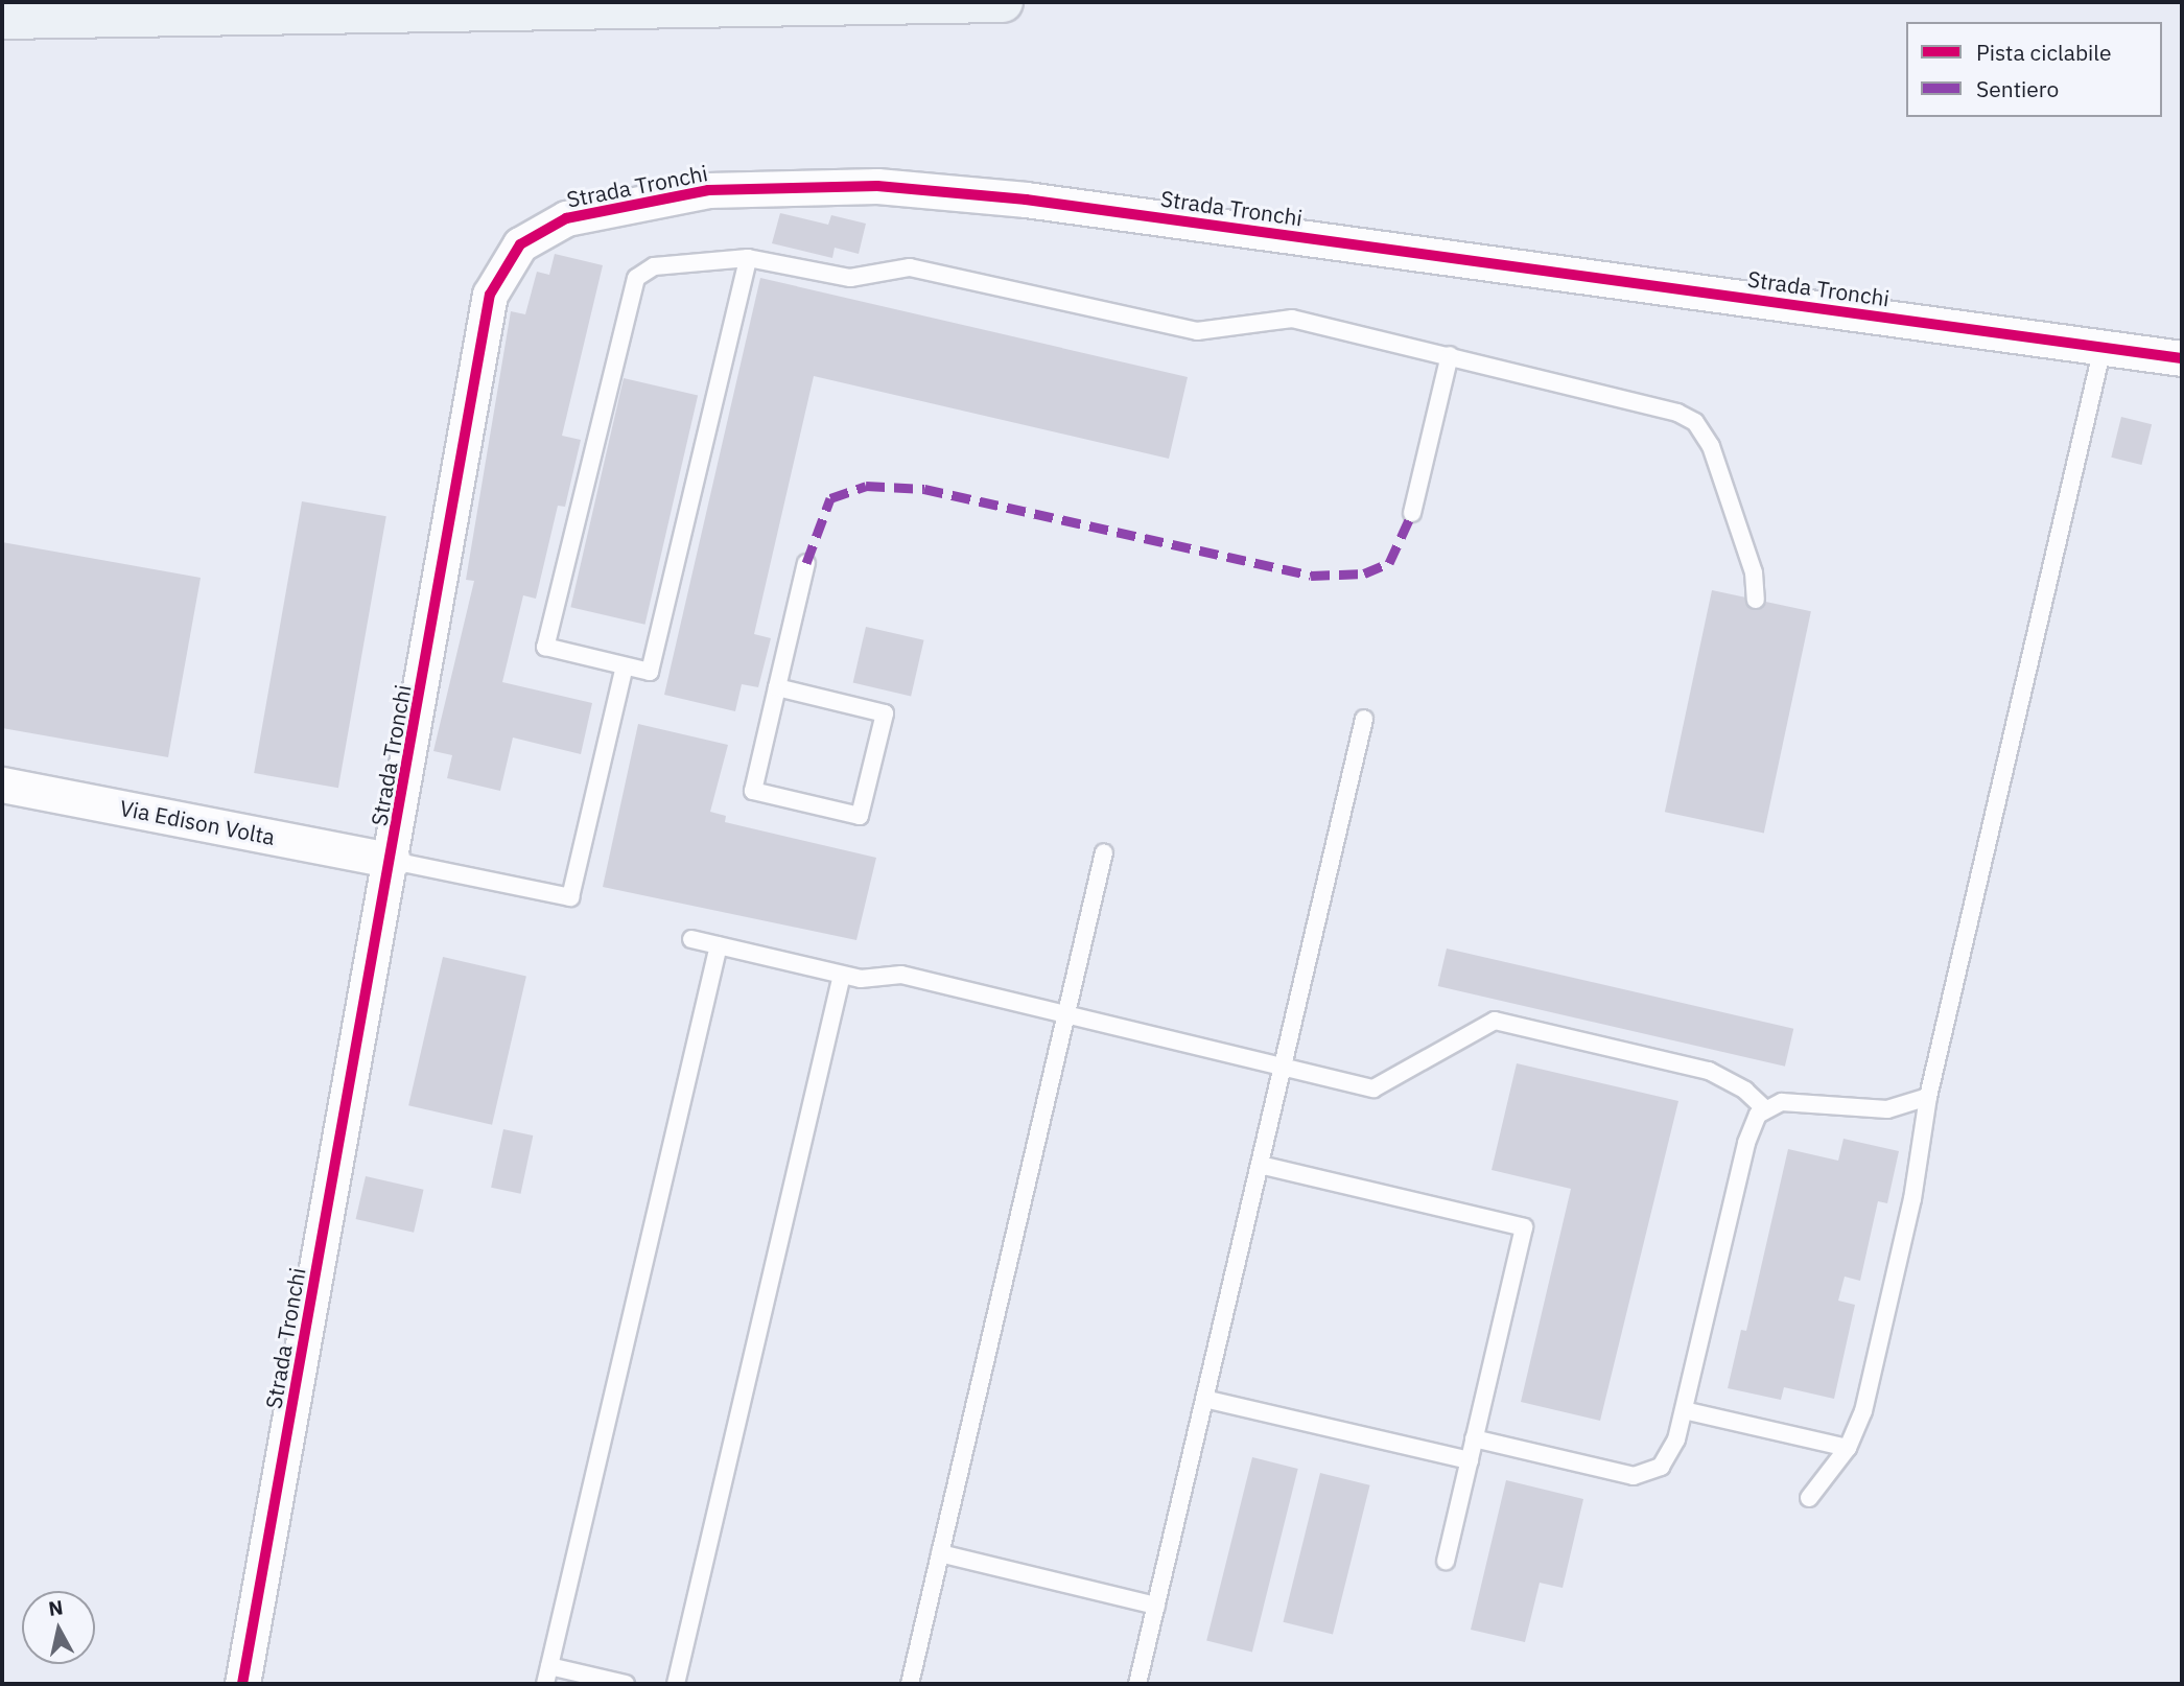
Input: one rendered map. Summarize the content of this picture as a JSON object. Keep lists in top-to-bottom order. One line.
{"streets":{"street":["Strada Tronchi","Via Edison Volta"]},"crossings":[["Strada Tronchi","Via Edison Volta"]],"legend":["Pista ciclabile","Sentiero"],"north":"top"}
